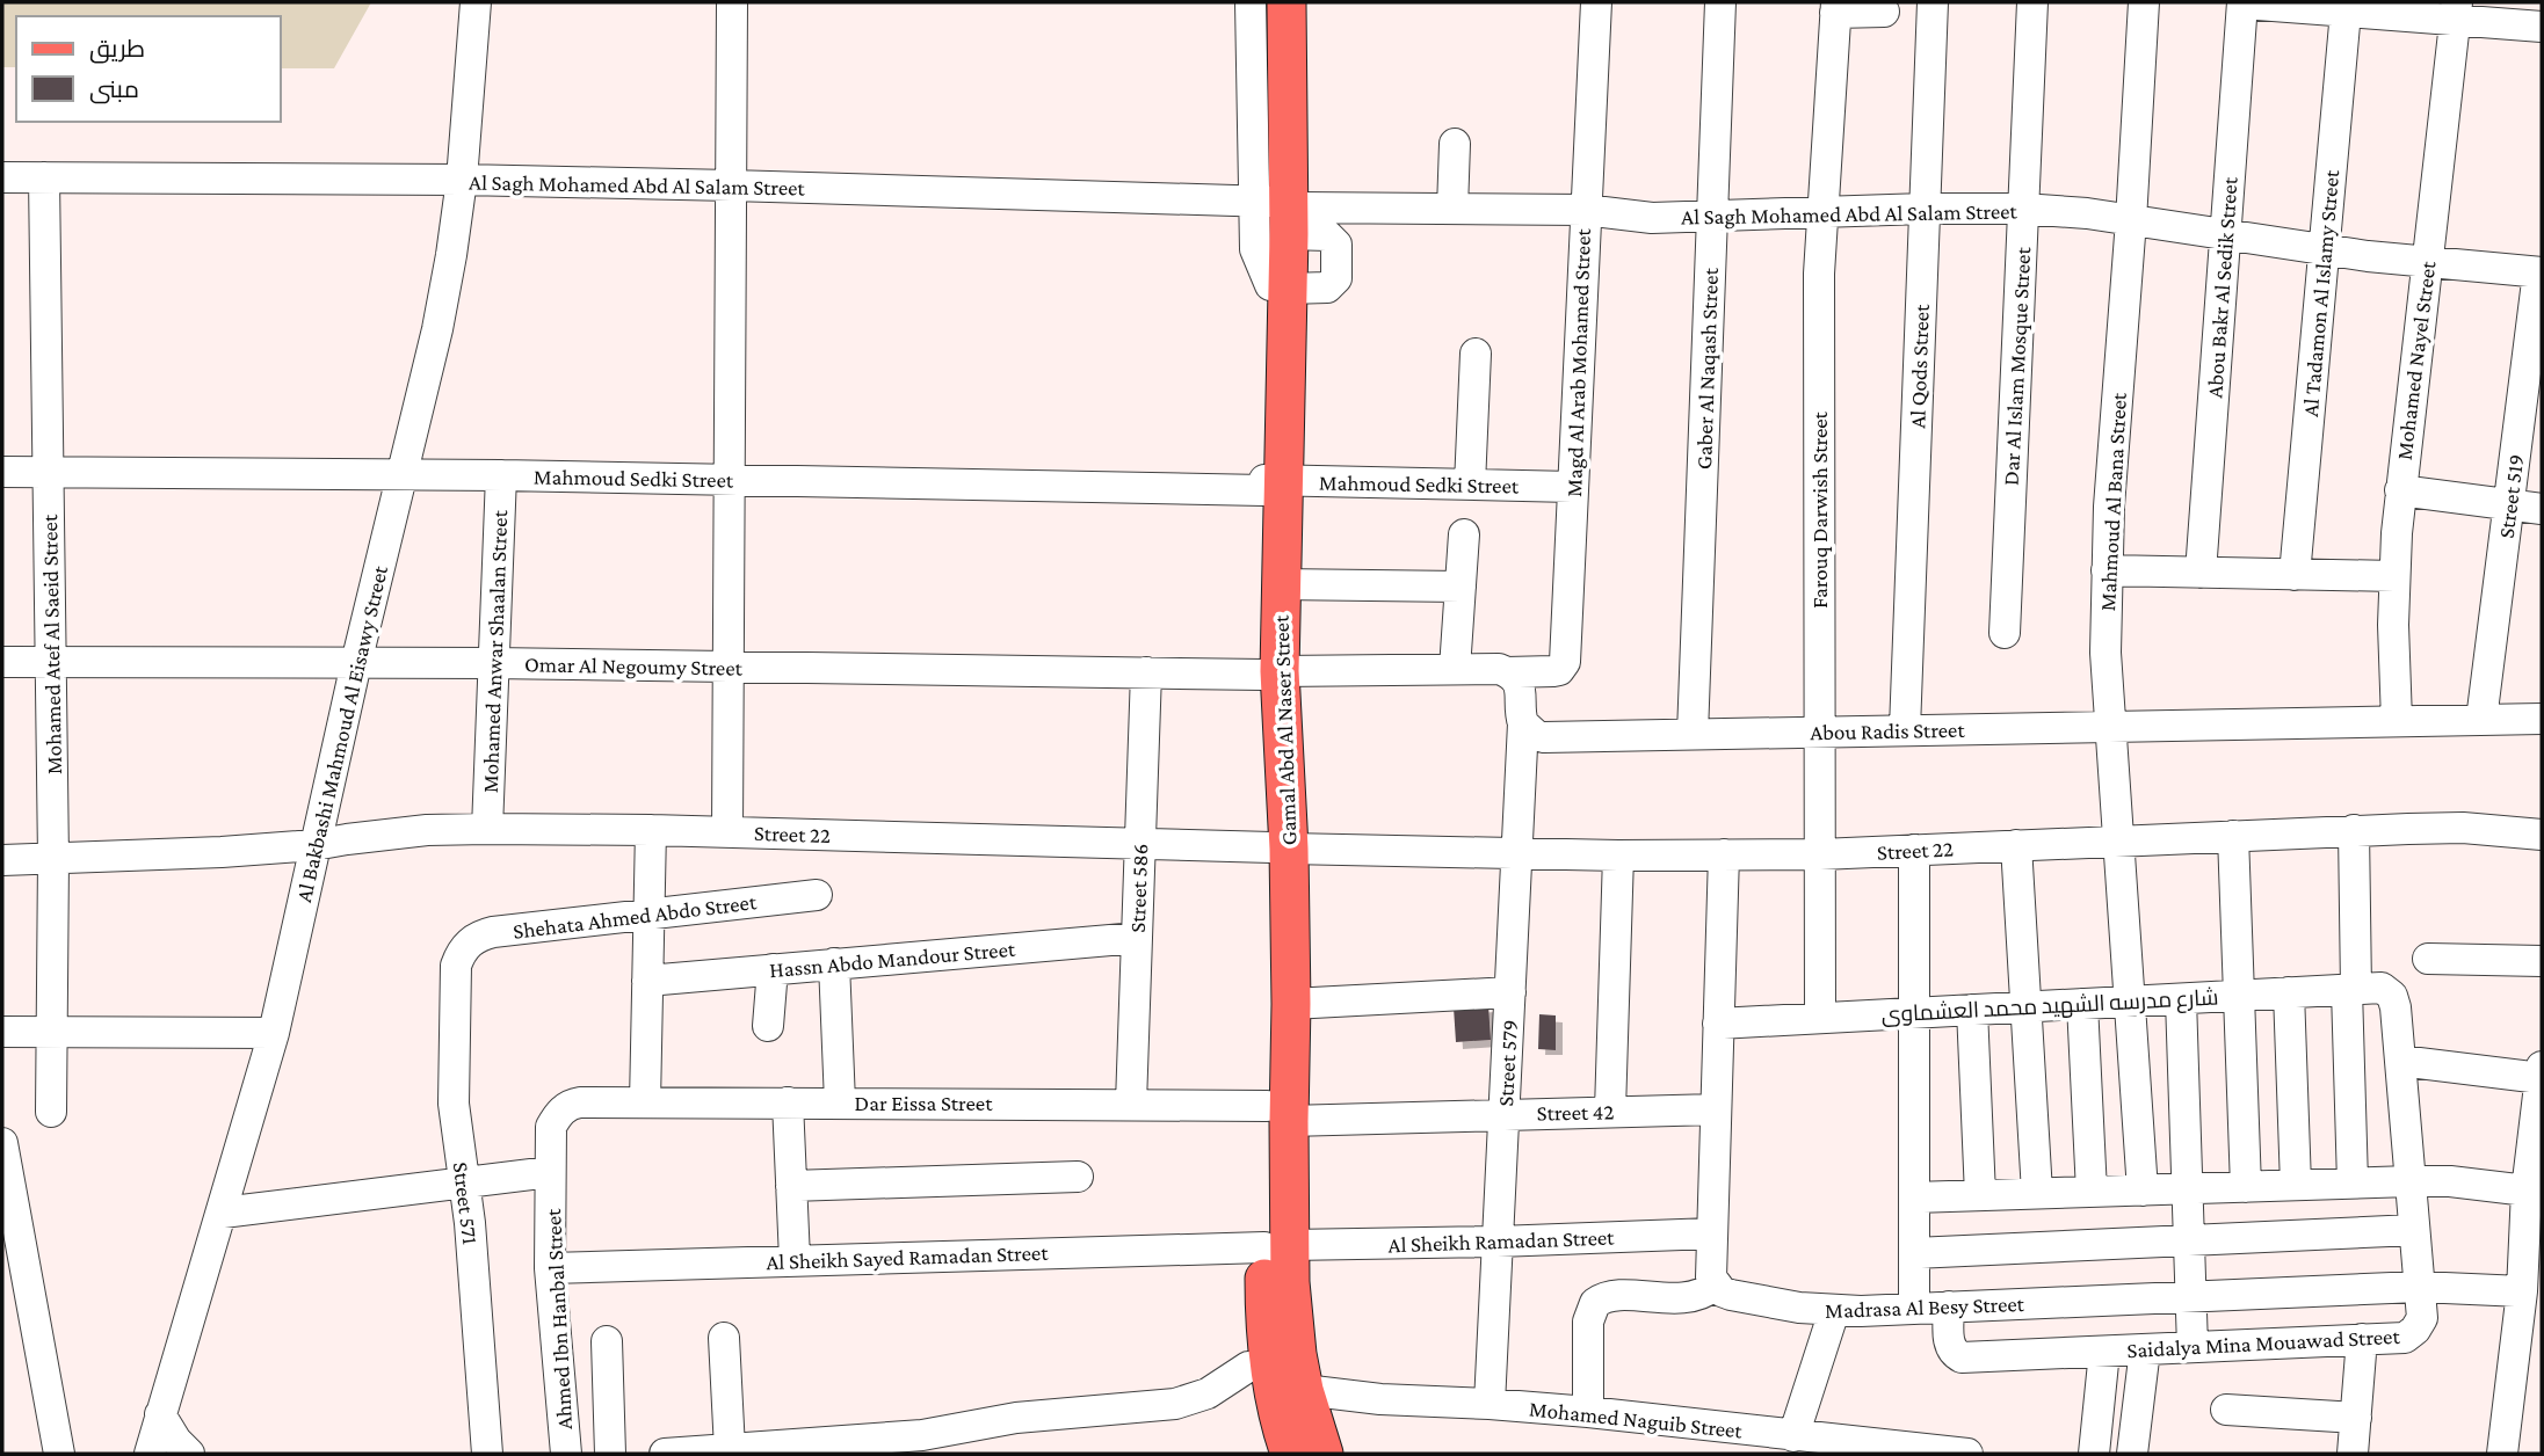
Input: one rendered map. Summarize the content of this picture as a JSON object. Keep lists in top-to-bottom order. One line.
{"streets":{"main road":["Gamal Abd Al Naser Street"],"street":["Al Sagh Mohamed Abd Al Salam Street","Abou Bakr Al Sedik Street","Al Tadamon Al Islamy Street","Mohamed Nayel Street","Magd Al Arab Mohamed Street","Al Qods Street","Dar Al Islam Mosque Street","Gaber Al Naqash Street","Mahmoud Sedki Street","Street 519","Mahmoud Al Bana Street","Farouq Darwish Street","Mohamed Atef Al Saeid Street","Mohamed Anwar Shaalan Street","Omar Al Negoumy Street","Abou Radis Street","Al Bakbashi Mahmoud Al Eisawy Street","Street 22","Street 586","Shehata Ahmed Abdo Street","Hassn Abdo Mandour Street","شارع مدرسه الشهيد محمد العشماوى","Street 579","Dar Eissa Street","Street 42","Street 571","Al Sheikh Ramadan Street","Al Sheikh Sayed Ramadan Street","Madrasa Al Besy Street","Ahmed Ibn Hanbal Street","Saidalya Mina Mouawad Street","Mohamed Naguib Street"]},"crossings":[["Al Sagh Mohamed Abd Al Salam Street","Abou Bakr Al Sedik Street"],["Al Sagh Mohamed Abd Al Salam Street","Al Tadamon Al Islamy Street"],["Al Sagh Mohamed Abd Al Salam Street","Mohamed Nayel Street"],["Al Sagh Mohamed Abd Al Salam Street","Magd Al Arab Mohamed Street"],["Al Sagh Mohamed Abd Al Salam Street","Al Qods Street"],["Al Sagh Mohamed Abd Al Salam Street","Dar Al Islam Mosque Street"],["Al Sagh Mohamed Abd Al Salam Street","Gaber Al Naqash Street"],["Al Sagh Mohamed Abd Al Salam Street","Street 519"],["Al Sagh Mohamed Abd Al Salam Street","Mahmoud Al Bana Street"],["Al Sagh Mohamed Abd Al Salam Street","Farouq Darwish Street"],["Al Sagh Mohamed Abd Al Salam Street","Mohamed Atef Al Saeid Street"],["Al Sagh Mohamed Abd Al Salam Street","Gamal Abd Al Naser Street"],["Al Sagh Mohamed Abd Al Salam Street","Al Bakbashi Mahmoud Al Eisawy Street"],["Mohamed Nayel Street","Abou Radis Street"],["Magd Al Arab Mohamed Street","Mahmoud Sedki Street"],["Al Qods Street","Abou Radis Street"],["Gaber Al Naqash Street","Abou Radis Street"],["Mahmoud Sedki Street","Mohamed Atef Al Saeid Street"],["Mahmoud Sedki Street","Mohamed Anwar Shaalan Street"],["Mahmoud Sedki Street","Gamal Abd Al Naser Street"],["Mahmoud Sedki Street","Al Bakbashi Mahmoud Al Eisawy Street"],["Street 519","Abou Radis Street"],["Mahmoud Al Bana Street","Abou Radis Street"],["Mahmoud Al Bana Street","Street 22"],["Mahmoud Al Bana Street","شارع مدرسه الشهيد محمد العشماوى"],["Farouq Darwish Street","Abou Radis Street"],["Farouq Darwish Street","Street 22"],["Farouq Darwish Street","شارع مدرسه الشهيد محمد العشماوى"],["Mohamed Atef Al Saeid Street","Omar Al Negoumy Street"],["Mohamed Atef Al Saeid Street","Street 22"],["Mohamed Anwar Shaalan Street","Omar Al Negoumy Street"],["Mohamed Anwar Shaalan Street","Street 22"],["Omar Al Negoumy Street","Gamal Abd Al Naser Street"],["Omar Al Negoumy Street","Al Bakbashi Mahmoud Al Eisawy Street"],["Omar Al Negoumy Street","Street 586"],["Gamal Abd Al Naser Street","Street 22"],["Gamal Abd Al Naser Street","Dar Eissa Street"],["Gamal Abd Al Naser Street","Street 42"],["Gamal Abd Al Naser Street","Al Sheikh Ramadan Street"],["Gamal Abd Al Naser Street","Al Sheikh Sayed Ramadan Street"],["Gamal Abd Al Naser Street","Mohamed Naguib Street"],["Abou Radis Street","Street 579"],["Al Bakbashi Mahmoud Al Eisawy Street","Street 22"],["Street 22","Street 586"],["Street 22","Street 579"],["Street 586","Hassn Abdo Mandour Street"],["Street 586","Dar Eissa Street"],["Shehata Ahmed Abdo Street","Street 571"],["شارع مدرسه الشهيد محمد العشماوى","Saidalya Mina Mouawad Street"],["Street 579","Street 42"],["Street 579","Al Sheikh Ramadan Street"],["Street 579","Mohamed Naguib Street"],["Dar Eissa Street","Street 42"],["Dar Eissa Street","Ahmed Ibn Hanbal Street"],["Al Sheikh Ramadan Street","Al Sheikh Sayed Ramadan Street"],["Al Sheikh Sayed Ramadan Street","Ahmed Ibn Hanbal Street"],["Madrasa Al Besy Street","Saidalya Mina Mouawad Street"]],"legend":["طريق","مبنى"]}
